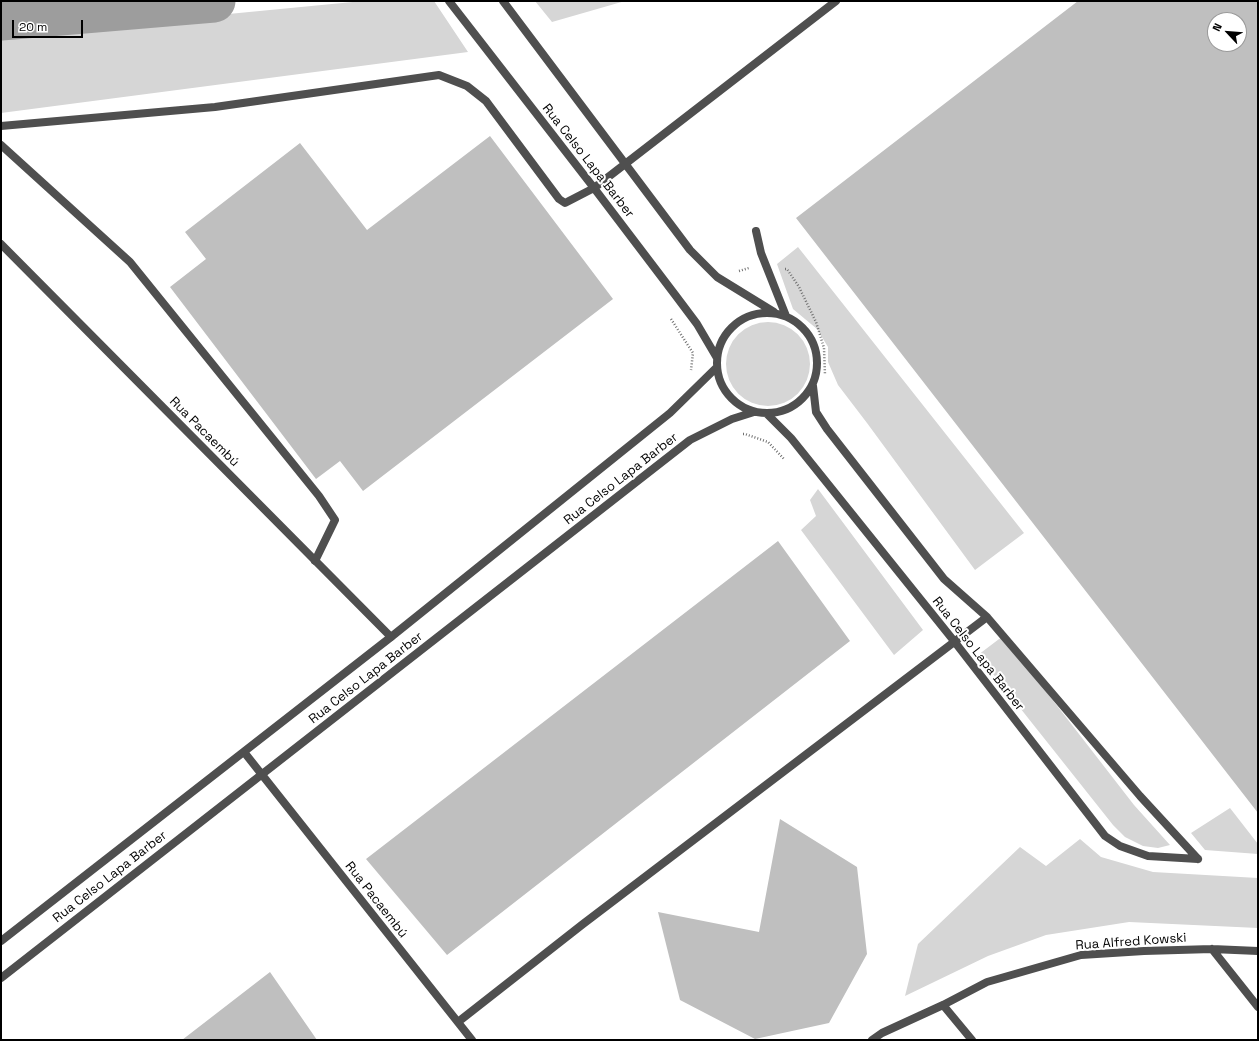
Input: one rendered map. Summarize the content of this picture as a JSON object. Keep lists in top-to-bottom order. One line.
{"streets":{"street":["Rua Celso Lapa Barber","Rua Pacaembú","Rua Alfred Kowski"]},"crossings":[["Rua Celso Lapa Barber","Rua Pacaembú"]],"scale_bar":"20 m","north":"top left"}
